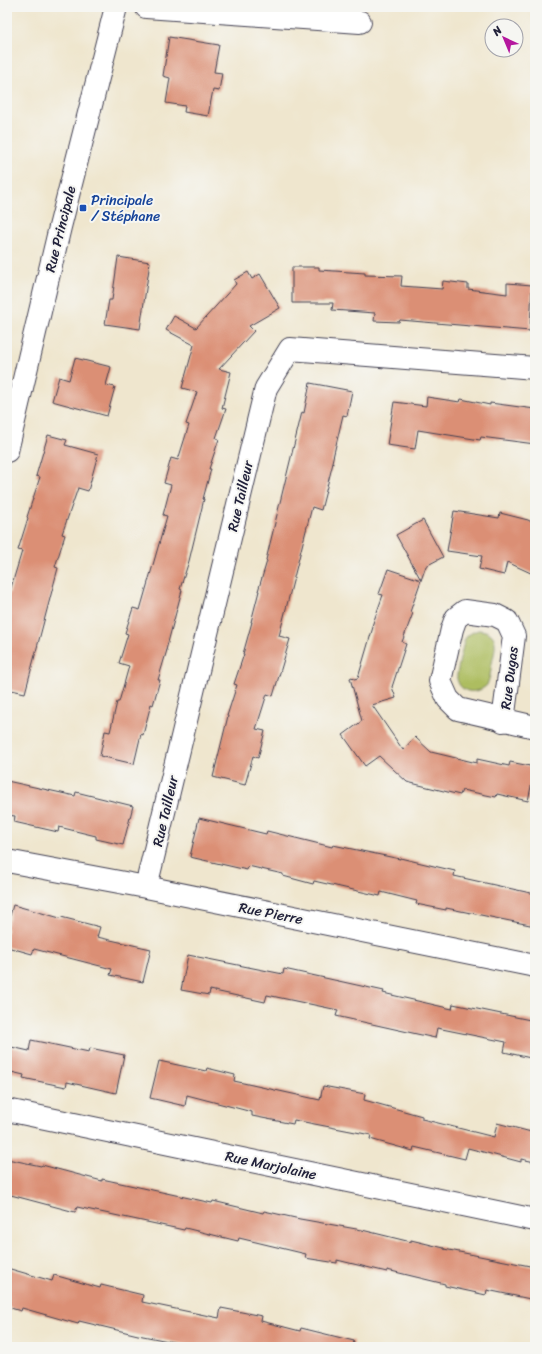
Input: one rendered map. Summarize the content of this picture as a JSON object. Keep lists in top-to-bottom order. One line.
{"streets":{"street":["Rue Principale","Rue Tailleur","Rue Dugas","Rue Pierre","Rue Marjolaine"]},"crossings":[["Rue Tailleur","Rue Pierre"]],"places":{"transit":["Principale / Stéphane"]},"north":"top left"}
